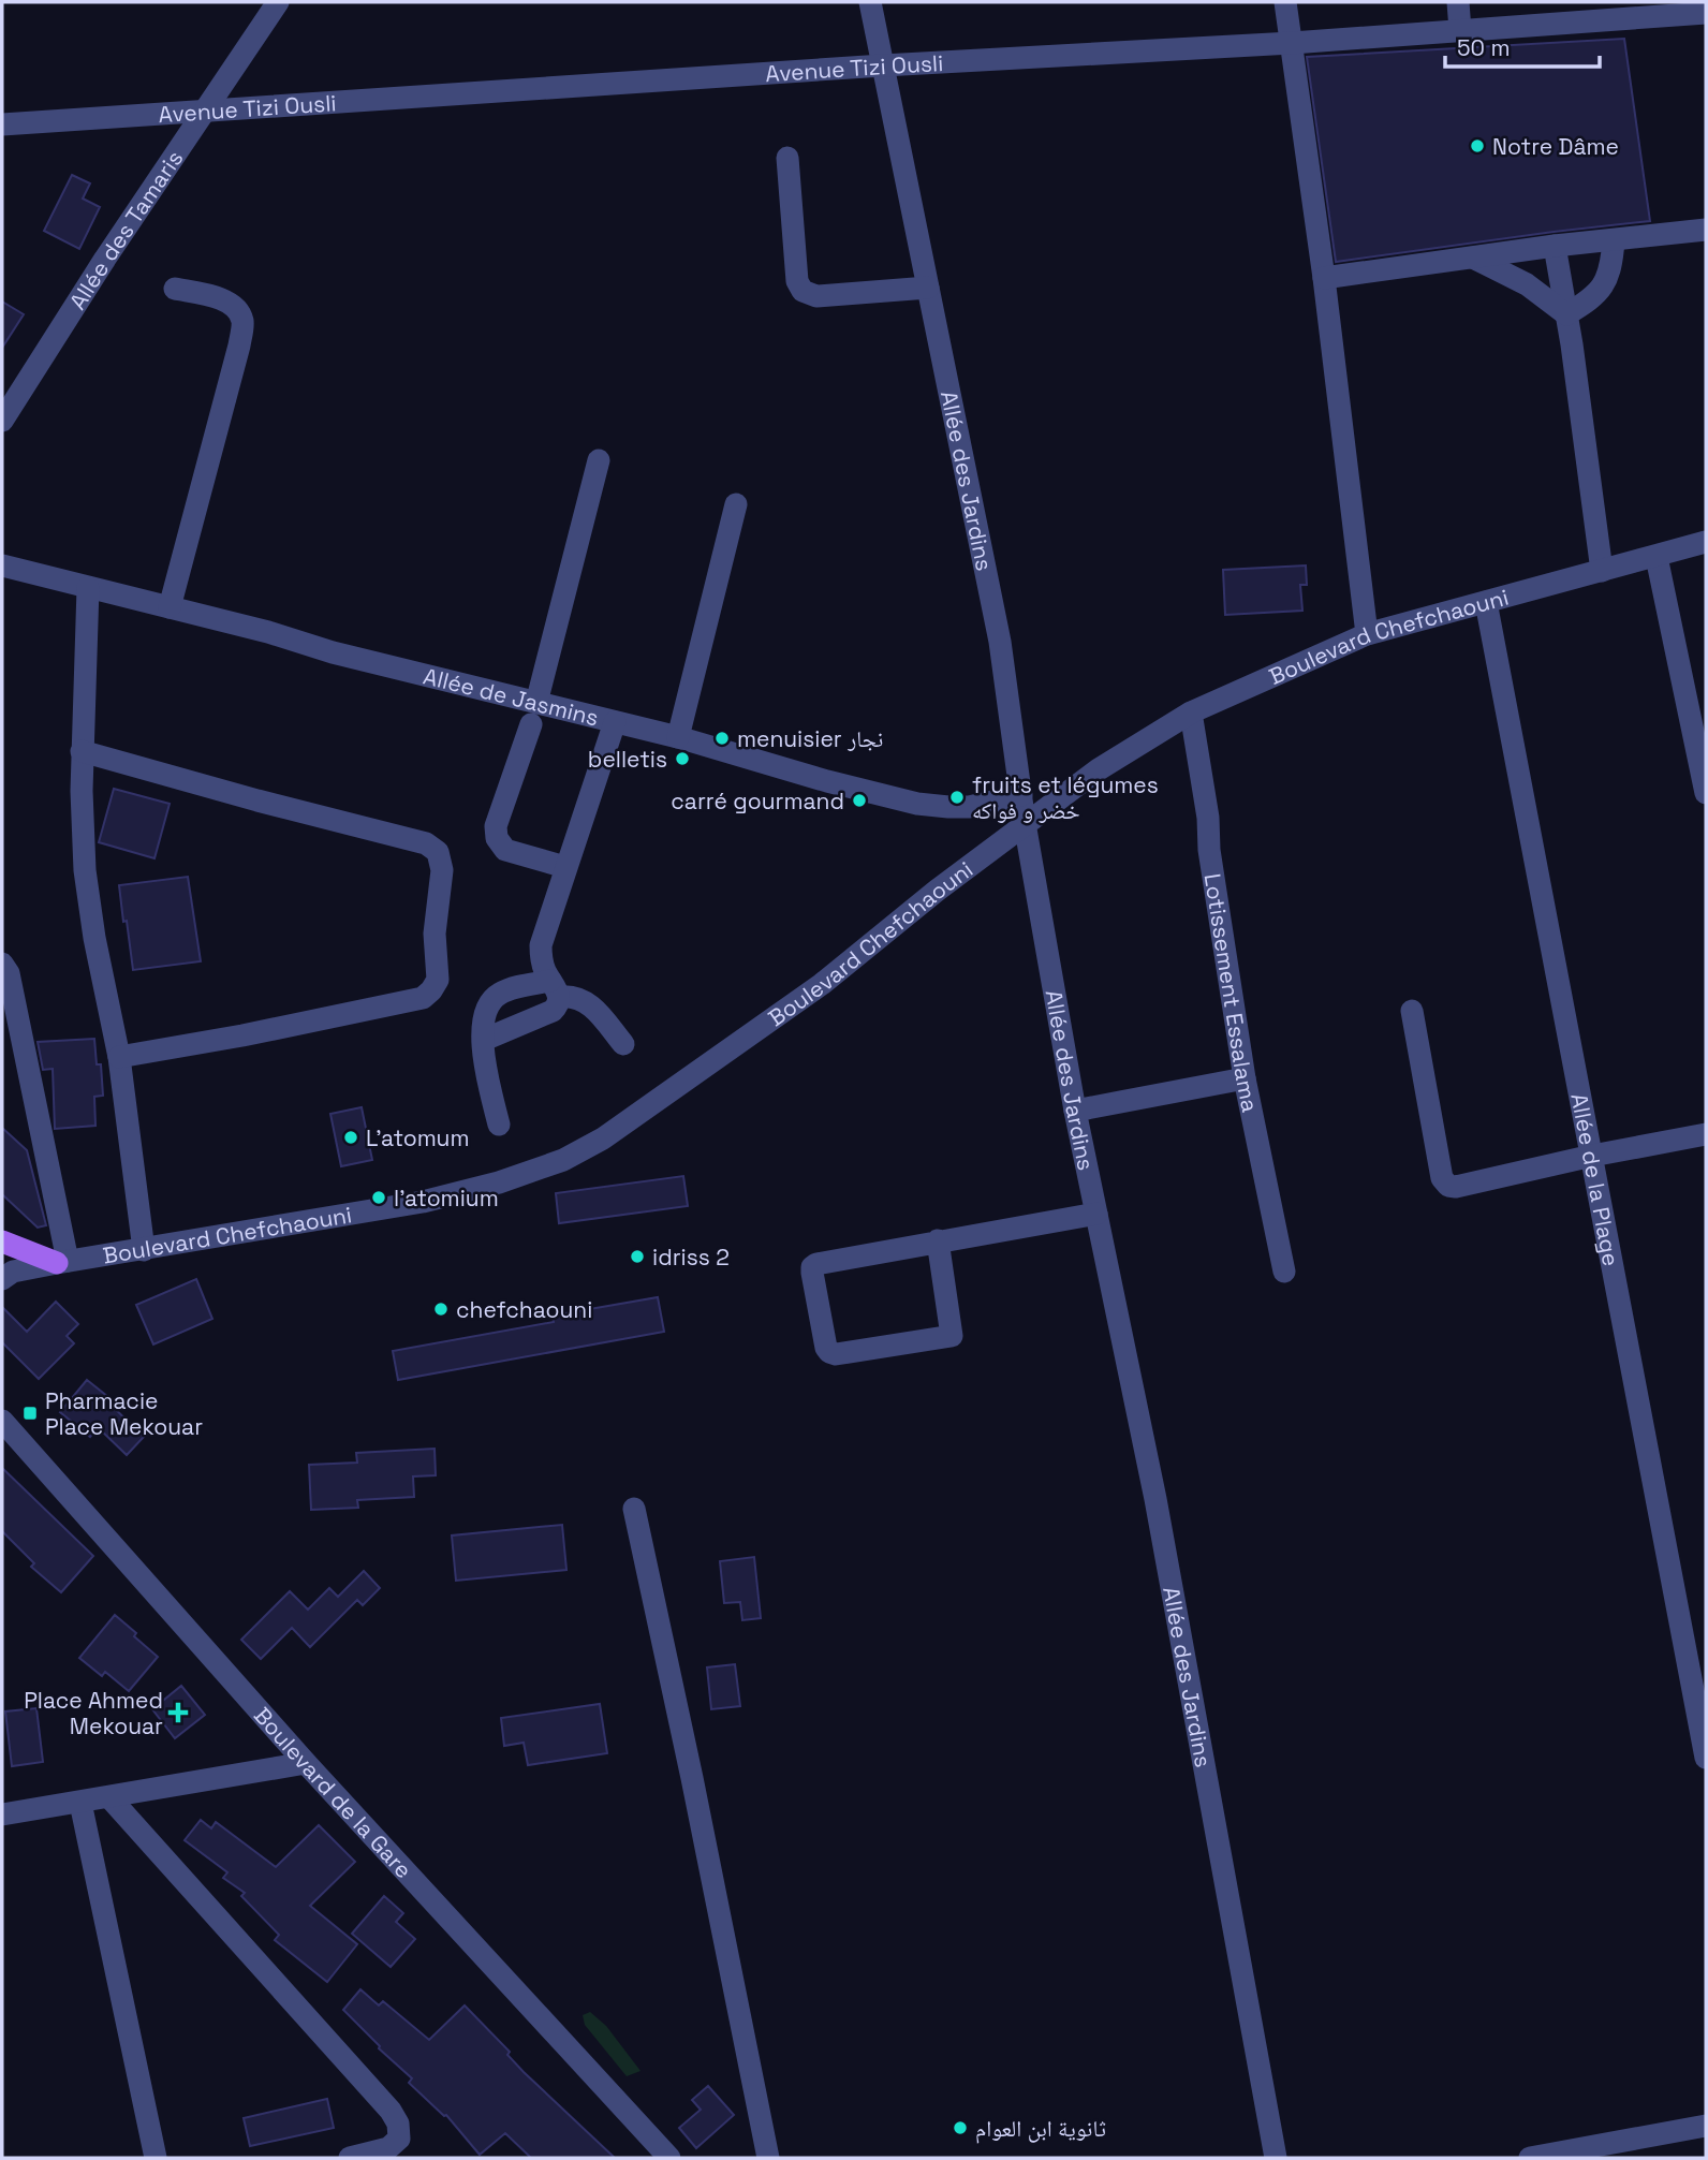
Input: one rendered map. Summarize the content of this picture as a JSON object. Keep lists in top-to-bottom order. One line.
{"streets":{"street":["Avenue Tizi Ousli","Allée des Tamaris","Allée des Jardins","Boulevard Chefchaouni","Allée de Jasmins","Lotissement Essalama","Allée de la Plage","Boulevard de la Gare"]},"crossings":[["Avenue Tizi Ousli","Allée des Tamaris"],["Avenue Tizi Ousli","Allée des Jardins"],["Allée des Jardins","Boulevard Chefchaouni"],["Allée des Jardins","Allée de Jasmins"],["Boulevard Chefchaouni","Lotissement Essalama"],["Boulevard Chefchaouni","Allée de la Plage"]],"places":{"other":["Notre Dâme","menuisier نجار","belletis","fruits et légumes خضر و فواكه","carré gourmand","L'atomum","l'atomium","idriss 2","chefchaouni","ثانوية ابن العوام"],"transit":["Pharmacie Place Mekouar"],"health":["Place Ahmed Mekouar"]},"scale_bar":"50 m"}
